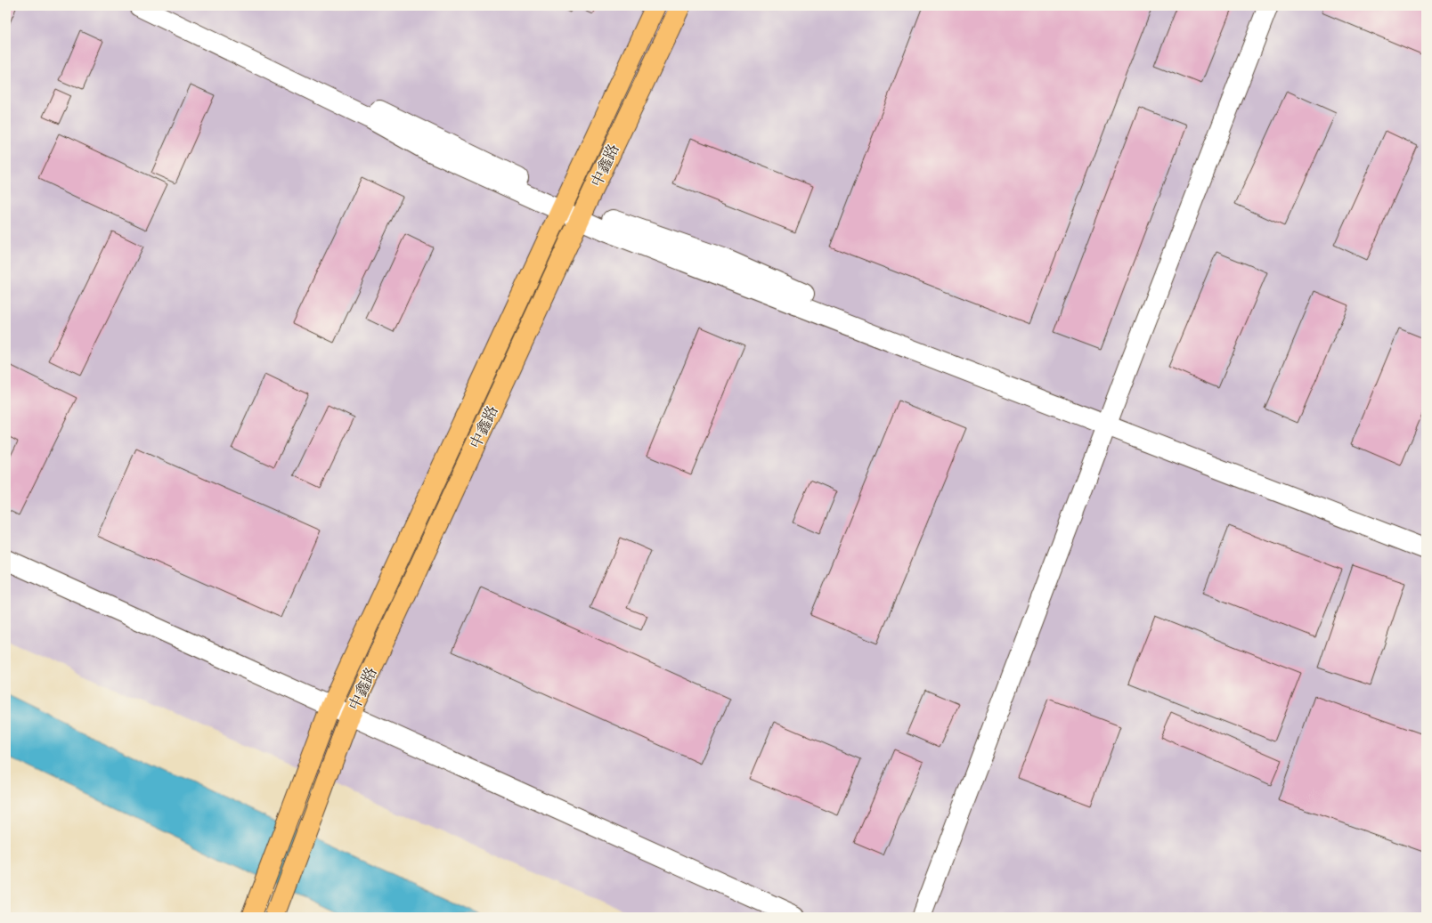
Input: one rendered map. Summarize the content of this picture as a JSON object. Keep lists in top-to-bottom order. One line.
{"streets":{"main road":["中鑫路"]}}
